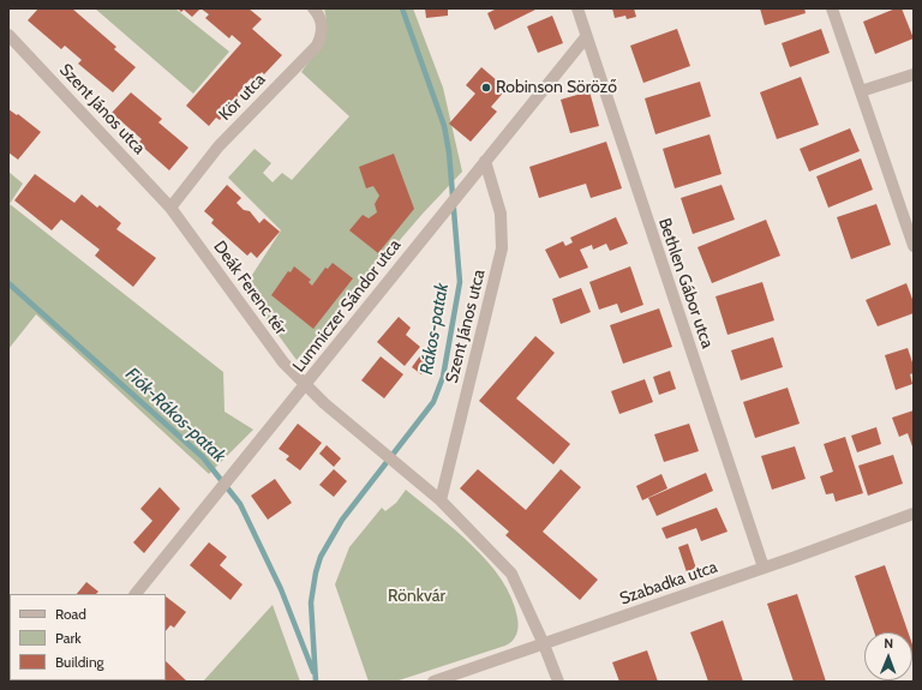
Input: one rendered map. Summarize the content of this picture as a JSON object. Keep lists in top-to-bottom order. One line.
{"streets":{"street":["Kör utca","Szent János utca","Bethlen Gábor utca","Deák Ferenc tér","Lumniczer Sándor utca","Szabadka utca"]},"crossings":[["Kör utca","Szent János utca"],["Kör utca","Deák Ferenc tér"],["Szent János utca","Deák Ferenc tér"],["Szent János utca","Lumniczer Sándor utca"],["Bethlen Gábor utca","Lumniczer Sándor utca"],["Bethlen Gábor utca","Szabadka utca"],["Deák Ferenc tér","Lumniczer Sándor utca"]],"water":["Rákos-patak","Fiók-Rákos-patak"],"parks":["Rönkvár"],"places":["Robinson Söröző"],"legend":["Road","Park","Building"],"north":"top"}
